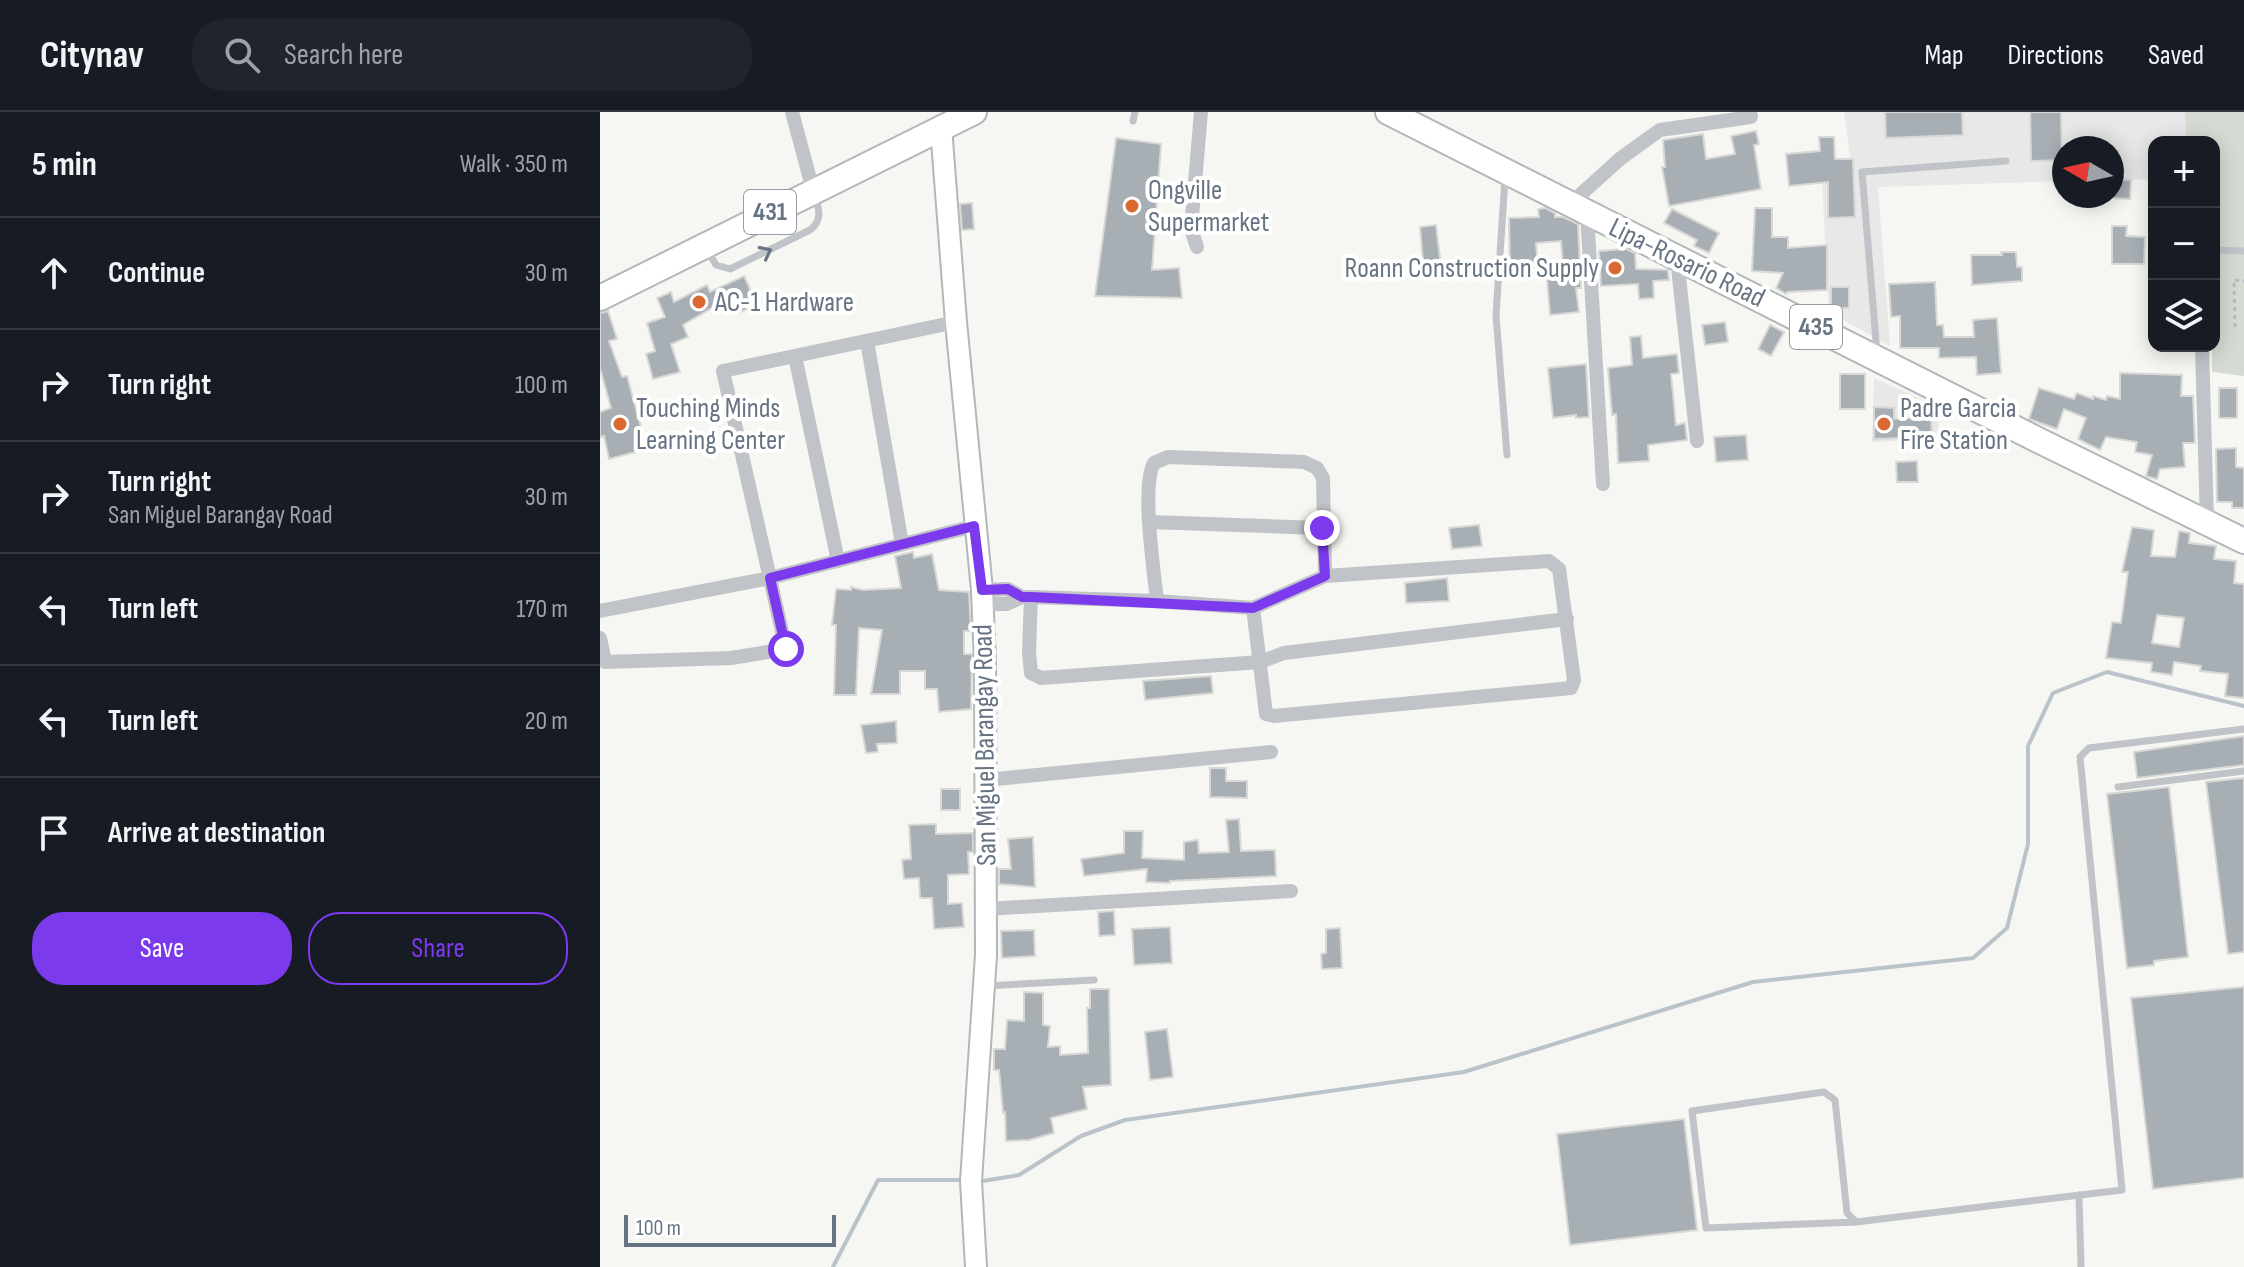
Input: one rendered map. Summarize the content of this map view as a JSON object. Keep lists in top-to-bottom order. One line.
{"streets":{"main road":["431","Lipa-Rosario Road","435"],"street":["San Miguel Barangay Road"]},"crossings":[["431","San Miguel Barangay Road"]],"places":["Ongville Supermarket","Roann Construction Supply","AC-1 Hardware","Touching Minds Learning Center","Padre Garcia Fire Station"],"scale_bar":"100 m","north":"left","page":{"header":"Citynav","search":"Search here","nav":["Map","Directions","Saved"],"heading":["5 min","Walk · 350 m"],"map_buttons":["+","−"],"list":[["Continue","30 m"],["Turn right","100 m"],["Turn right","San Miguel Barangay Road","30 m"],["Turn left","170 m"],["Turn left","20 m"],"Arrive at destination"],"buttons":["Save","Share"],"scale":"100 m"}}
